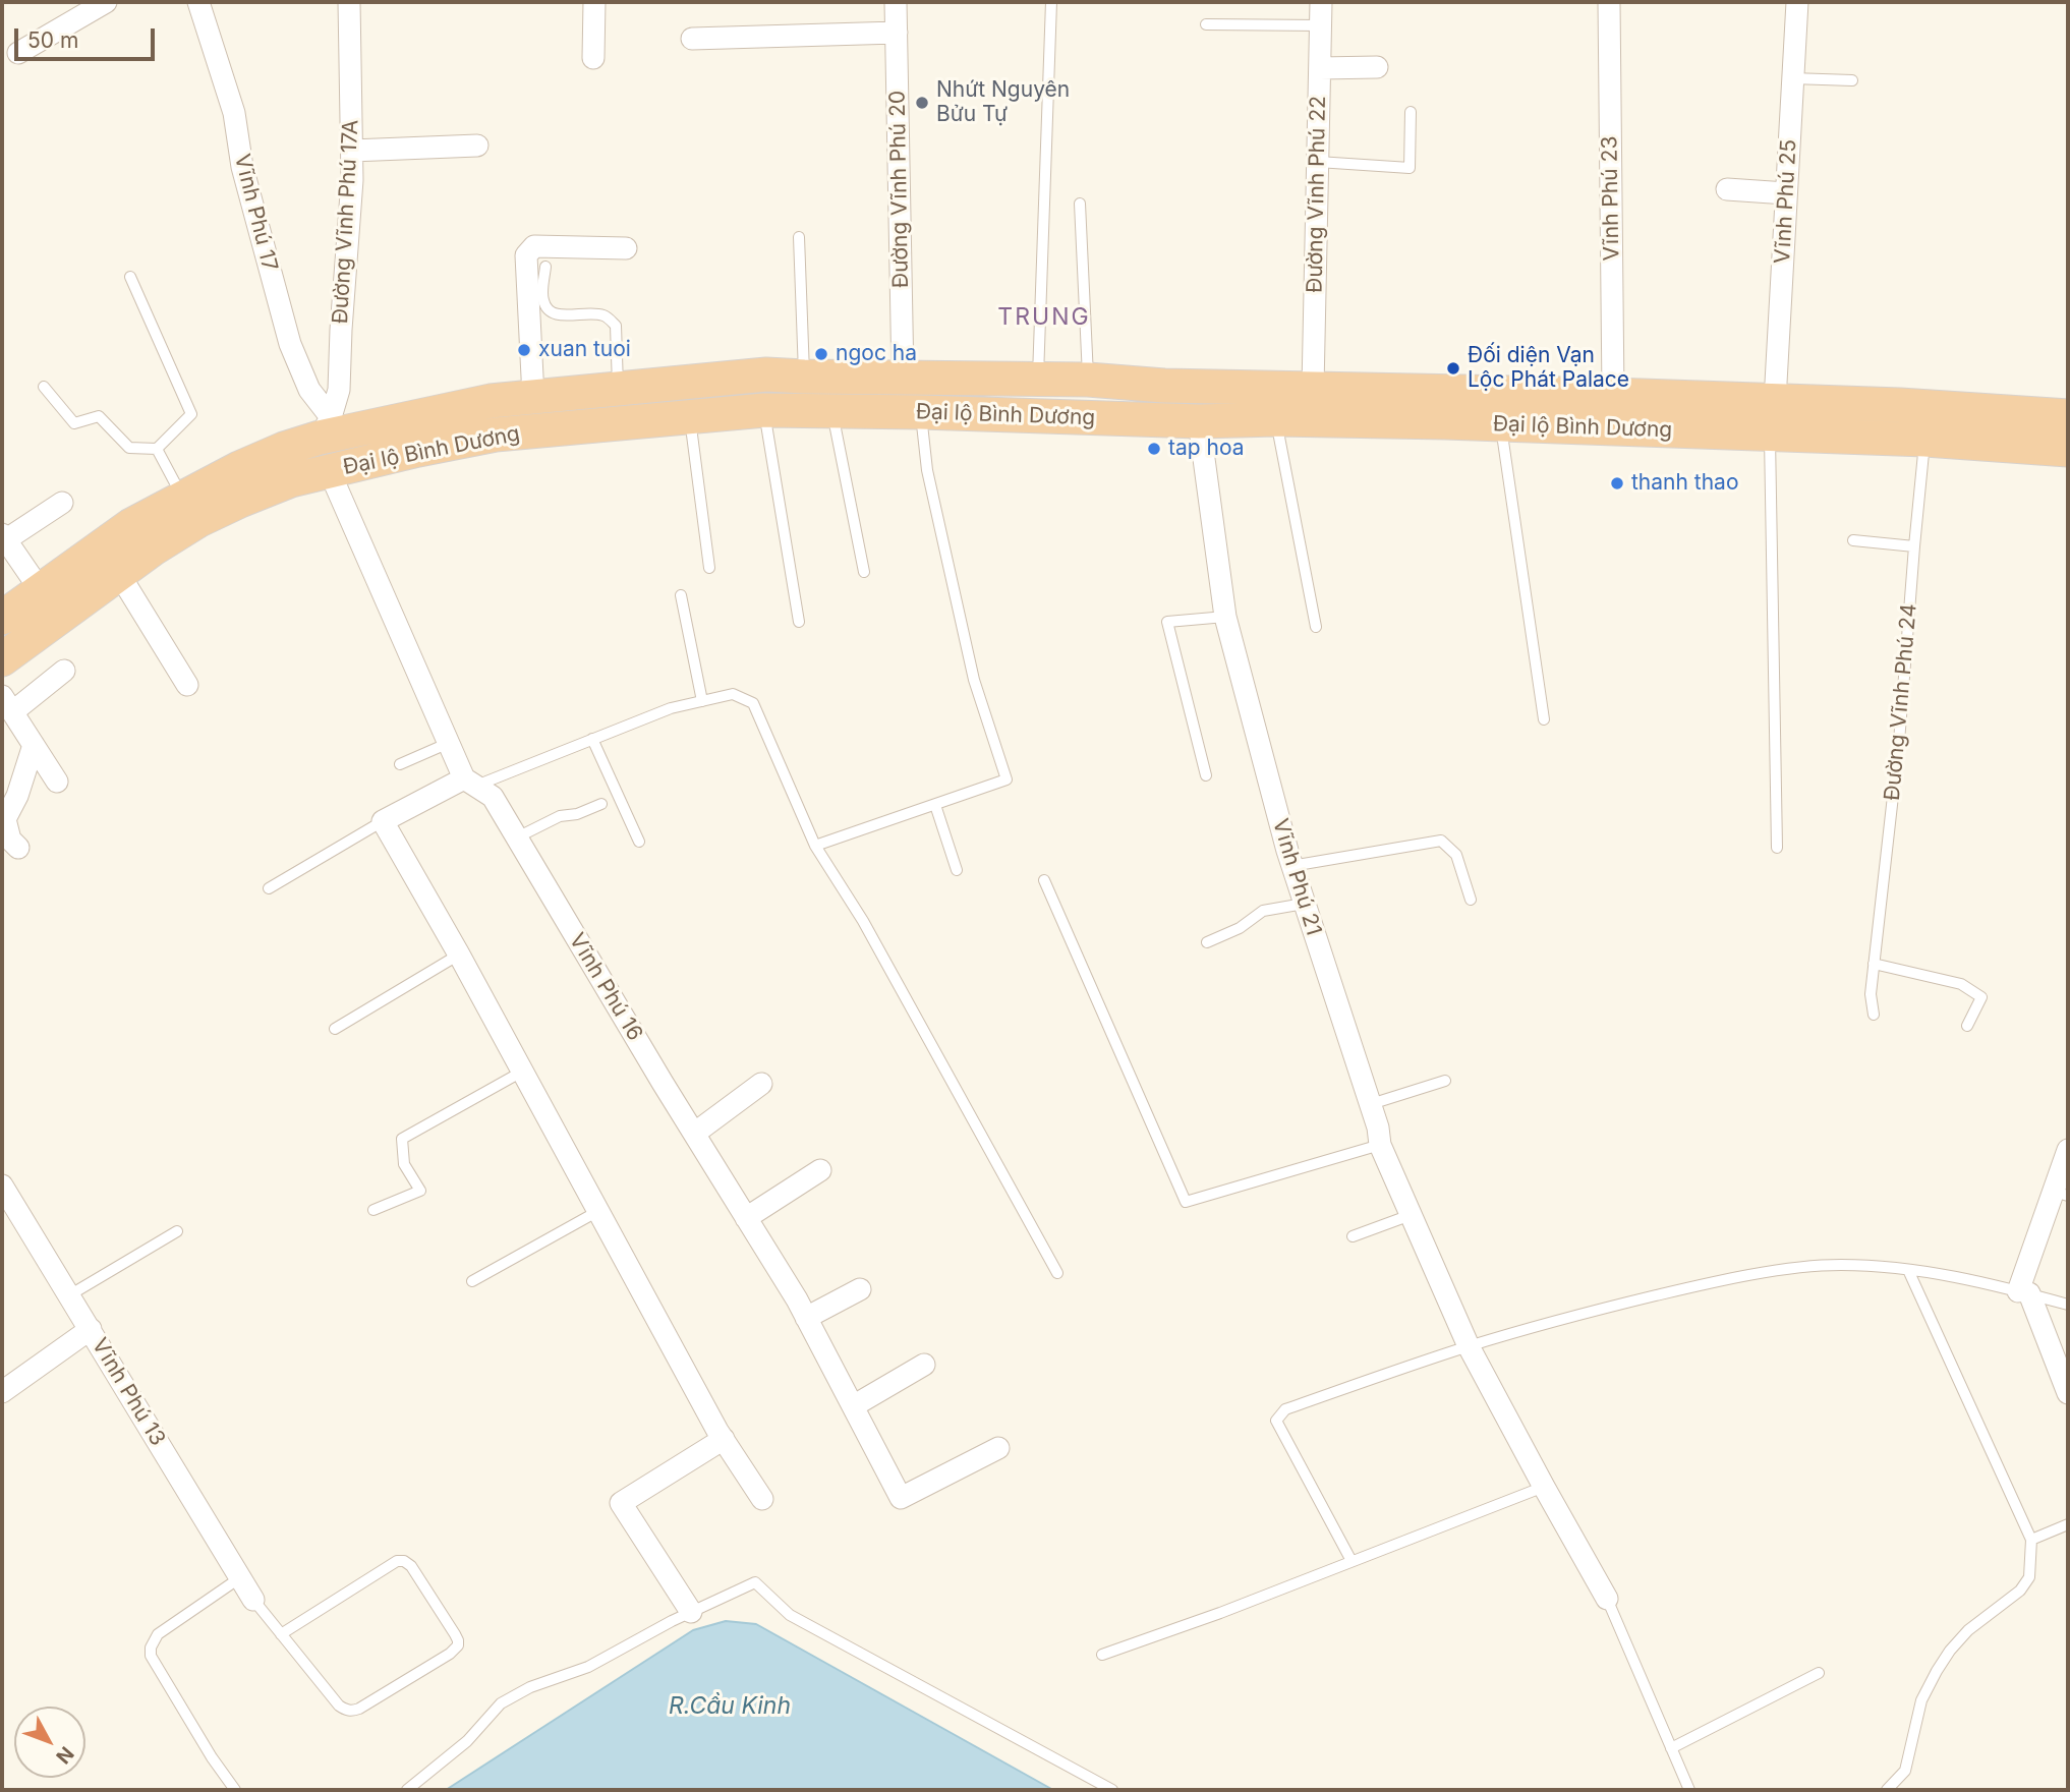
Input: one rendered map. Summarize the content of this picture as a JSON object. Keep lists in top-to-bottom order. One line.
{"streets":{"highway":["Đại lộ Bình Dương"],"street":["Đường Vĩnh Phú 20","Đường Vĩnh Phú 22","Vĩnh Phú 23","Vĩnh Phú 25","Vĩnh Phú 17","Đường Vĩnh Phú 17A","Vĩnh Phú 21","Vĩnh Phú 16","Vĩnh Phú 13"],"lane":["Đường Vĩnh Phú 24"]},"crossings":[["Đường Vĩnh Phú 20","Đại lộ Bình Dương"],["Đường Vĩnh Phú 22","Đại lộ Bình Dương"],["Vĩnh Phú 23","Đại lộ Bình Dương"],["Vĩnh Phú 25","Đại lộ Bình Dương"],["Vĩnh Phú 17","Đường Vĩnh Phú 17A"],["Vĩnh Phú 17","Đại lộ Bình Dương"],["Đường Vĩnh Phú 17A","Đại lộ Bình Dương"],["Đại lộ Bình Dương","Đường Vĩnh Phú 24"],["Đại lộ Bình Dương","Vĩnh Phú 21"],["Đại lộ Bình Dương","Vĩnh Phú 16"]],"districts":["TRUNG"],"water":["R.Cầu Kinh"],"places":["Nhứt Nguyên Bửu Tự","xuan tuoi","ngoc ha","Đối diện Vạn Lộc Phát Palace","tap hoa","thanh thao"],"scale_bar":"50 m","north":"bottom right"}
